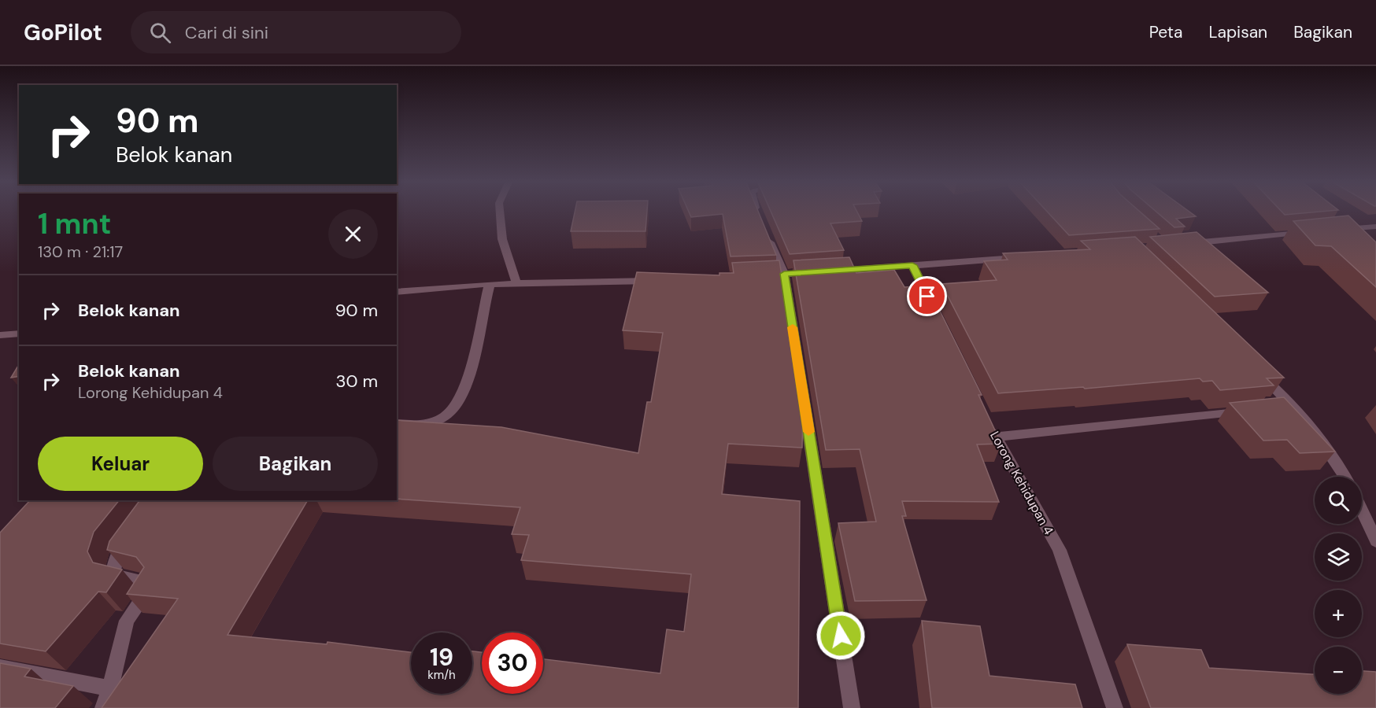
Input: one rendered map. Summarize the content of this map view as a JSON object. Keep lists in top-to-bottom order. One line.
{"streets":{"street":["Lorong Kehidupan 4"]},"page":{"header":"GoPilot","search":"Cari di sini","nav":["Peta","Lapisan","Bagikan"],"turn":["90 m","Belok kanan"],"heading":["1 mnt","130 m · 21:17"],"list":[{"name":"Belok kanan","value":"90 m"},{"name":"Belok kanan","note":"Lorong Kehidupan 4","value":"30 m"}],"buttons":["Keluar","Bagikan"],"map_buttons":["+","−"],"speed":"19 km/h","limit":"30"}}
